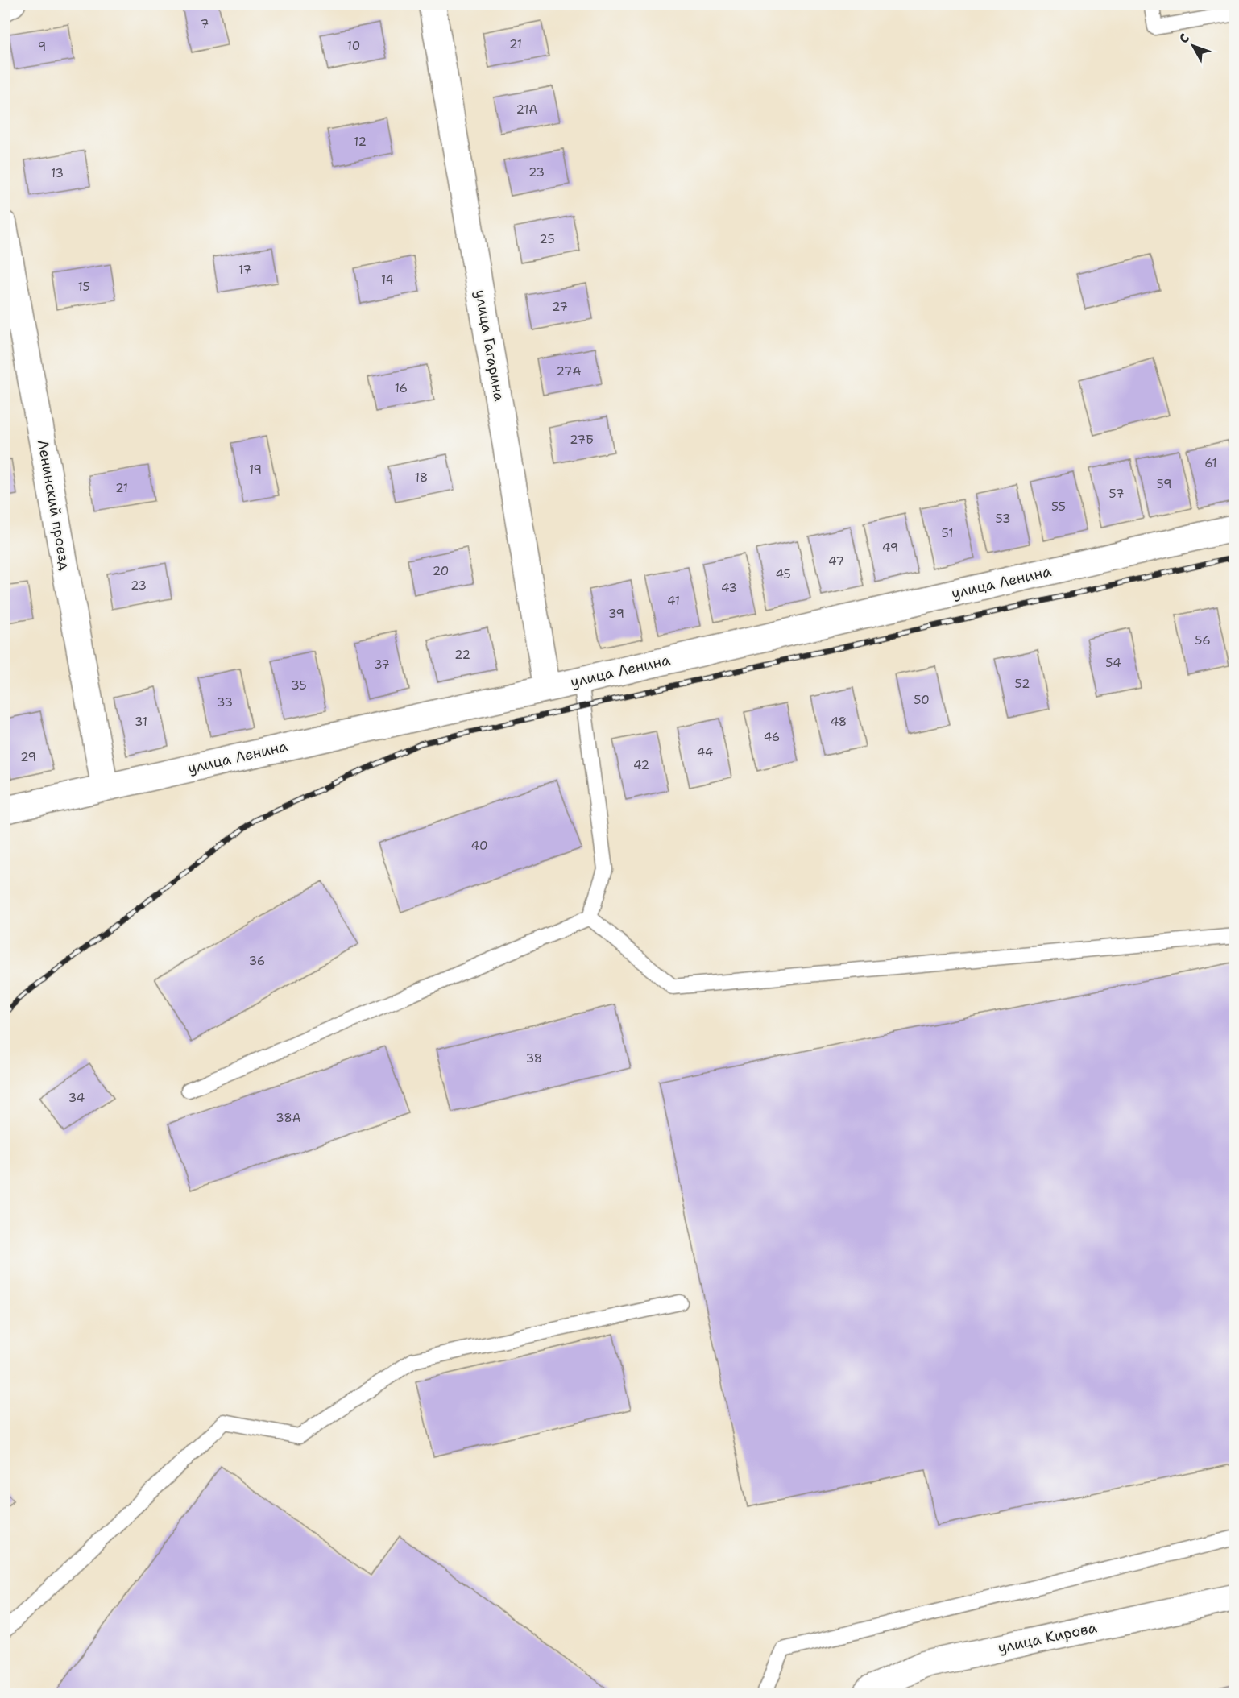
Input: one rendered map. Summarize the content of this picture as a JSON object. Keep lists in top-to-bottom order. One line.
{"streets":{"street":["улица Гагарина","Ленинский проезд","улица Ленина","улица Кирова"]},"crossings":[["улица Гагарина","улица Ленина"],["Ленинский проезд","улица Ленина"]],"house_numbers":["7","21","10","9","21А","12","23","13","25","17","14","15","27","27А","16","27Б","61","19","18","59","21","57","55","53","51","49","47","20","45","23","43","41","39","56","22","54","37","52","35","50","33","31","48","46","44","29","42","40","36","38","34","38А"],"north":"top left"}
